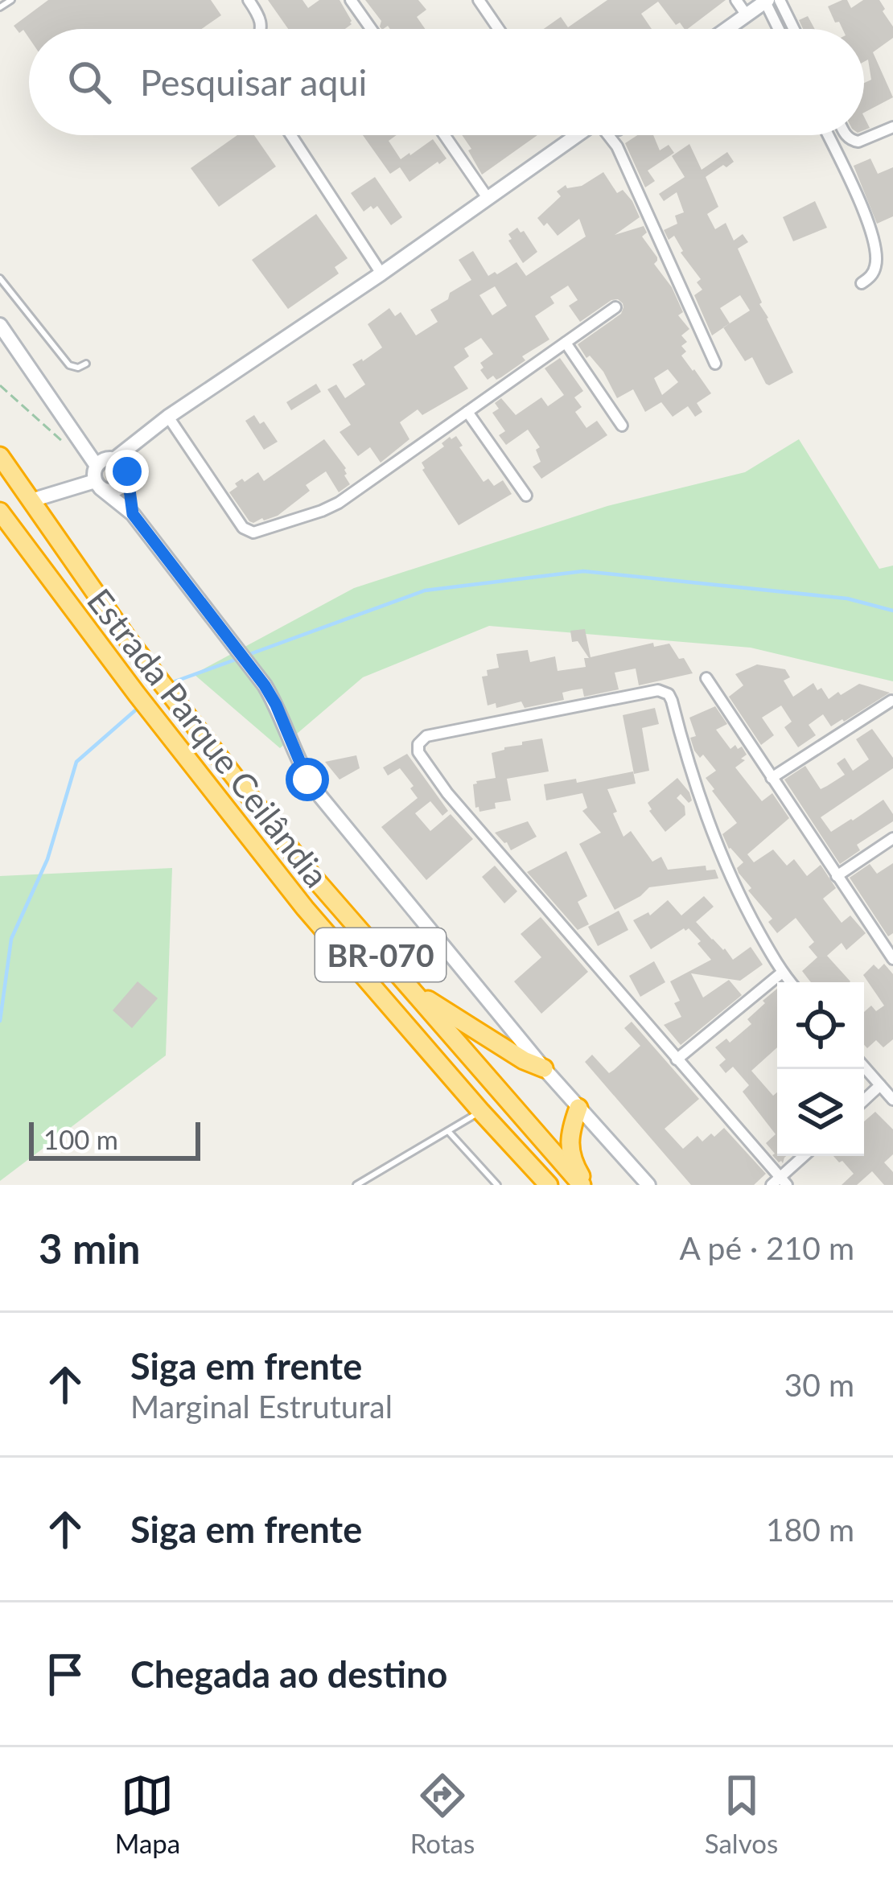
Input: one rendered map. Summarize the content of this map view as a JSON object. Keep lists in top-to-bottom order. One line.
{"streets":{"highway":["Estrada Parque Ceilândia","BR-070"]},"scale_bar":"100 m","page":{"search":"Pesquisar aqui","scale":"100 m","heading":["3 min","A pé · 210 m"],"list":[["Siga em frente","Marginal Estrutural","30 m"],["Siga em frente","180 m"],"Chegada ao destino"],"nav":["Mapa","Rotas","Salvos"]}}
